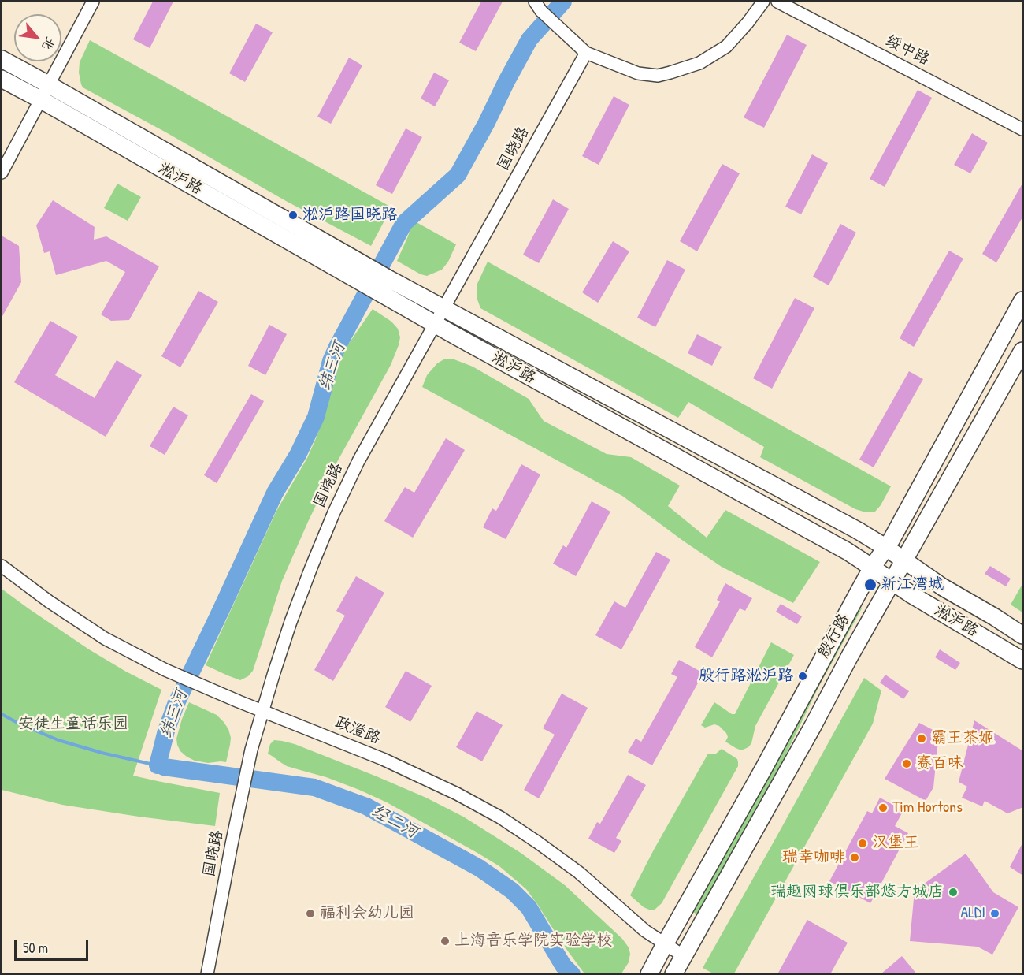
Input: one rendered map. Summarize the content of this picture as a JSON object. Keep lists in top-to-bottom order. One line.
{"streets":{"main road":["淞沪路","殷行路"],"street":["绥中路","国晓路","政澄路"]},"crossings":[["国晓路","淞沪路"],["国晓路","政澄路"],["淞沪路","殷行路"],["殷行路","政澄路"]],"water":["纬三河","经二河"],"parks":["安徒生童话乐园"],"places":["淞沪路国晓路","新江湾城","殷行路淞沪路","霸王茶姬","赛百味","Tim Hortons","汉堡王","瑞幸咖啡","瑞趣网球俱乐部悠方城店","福利会幼儿园","ALDI","上海音乐学院实验学校"],"scale_bar":"50 m","north":"bottom right"}
